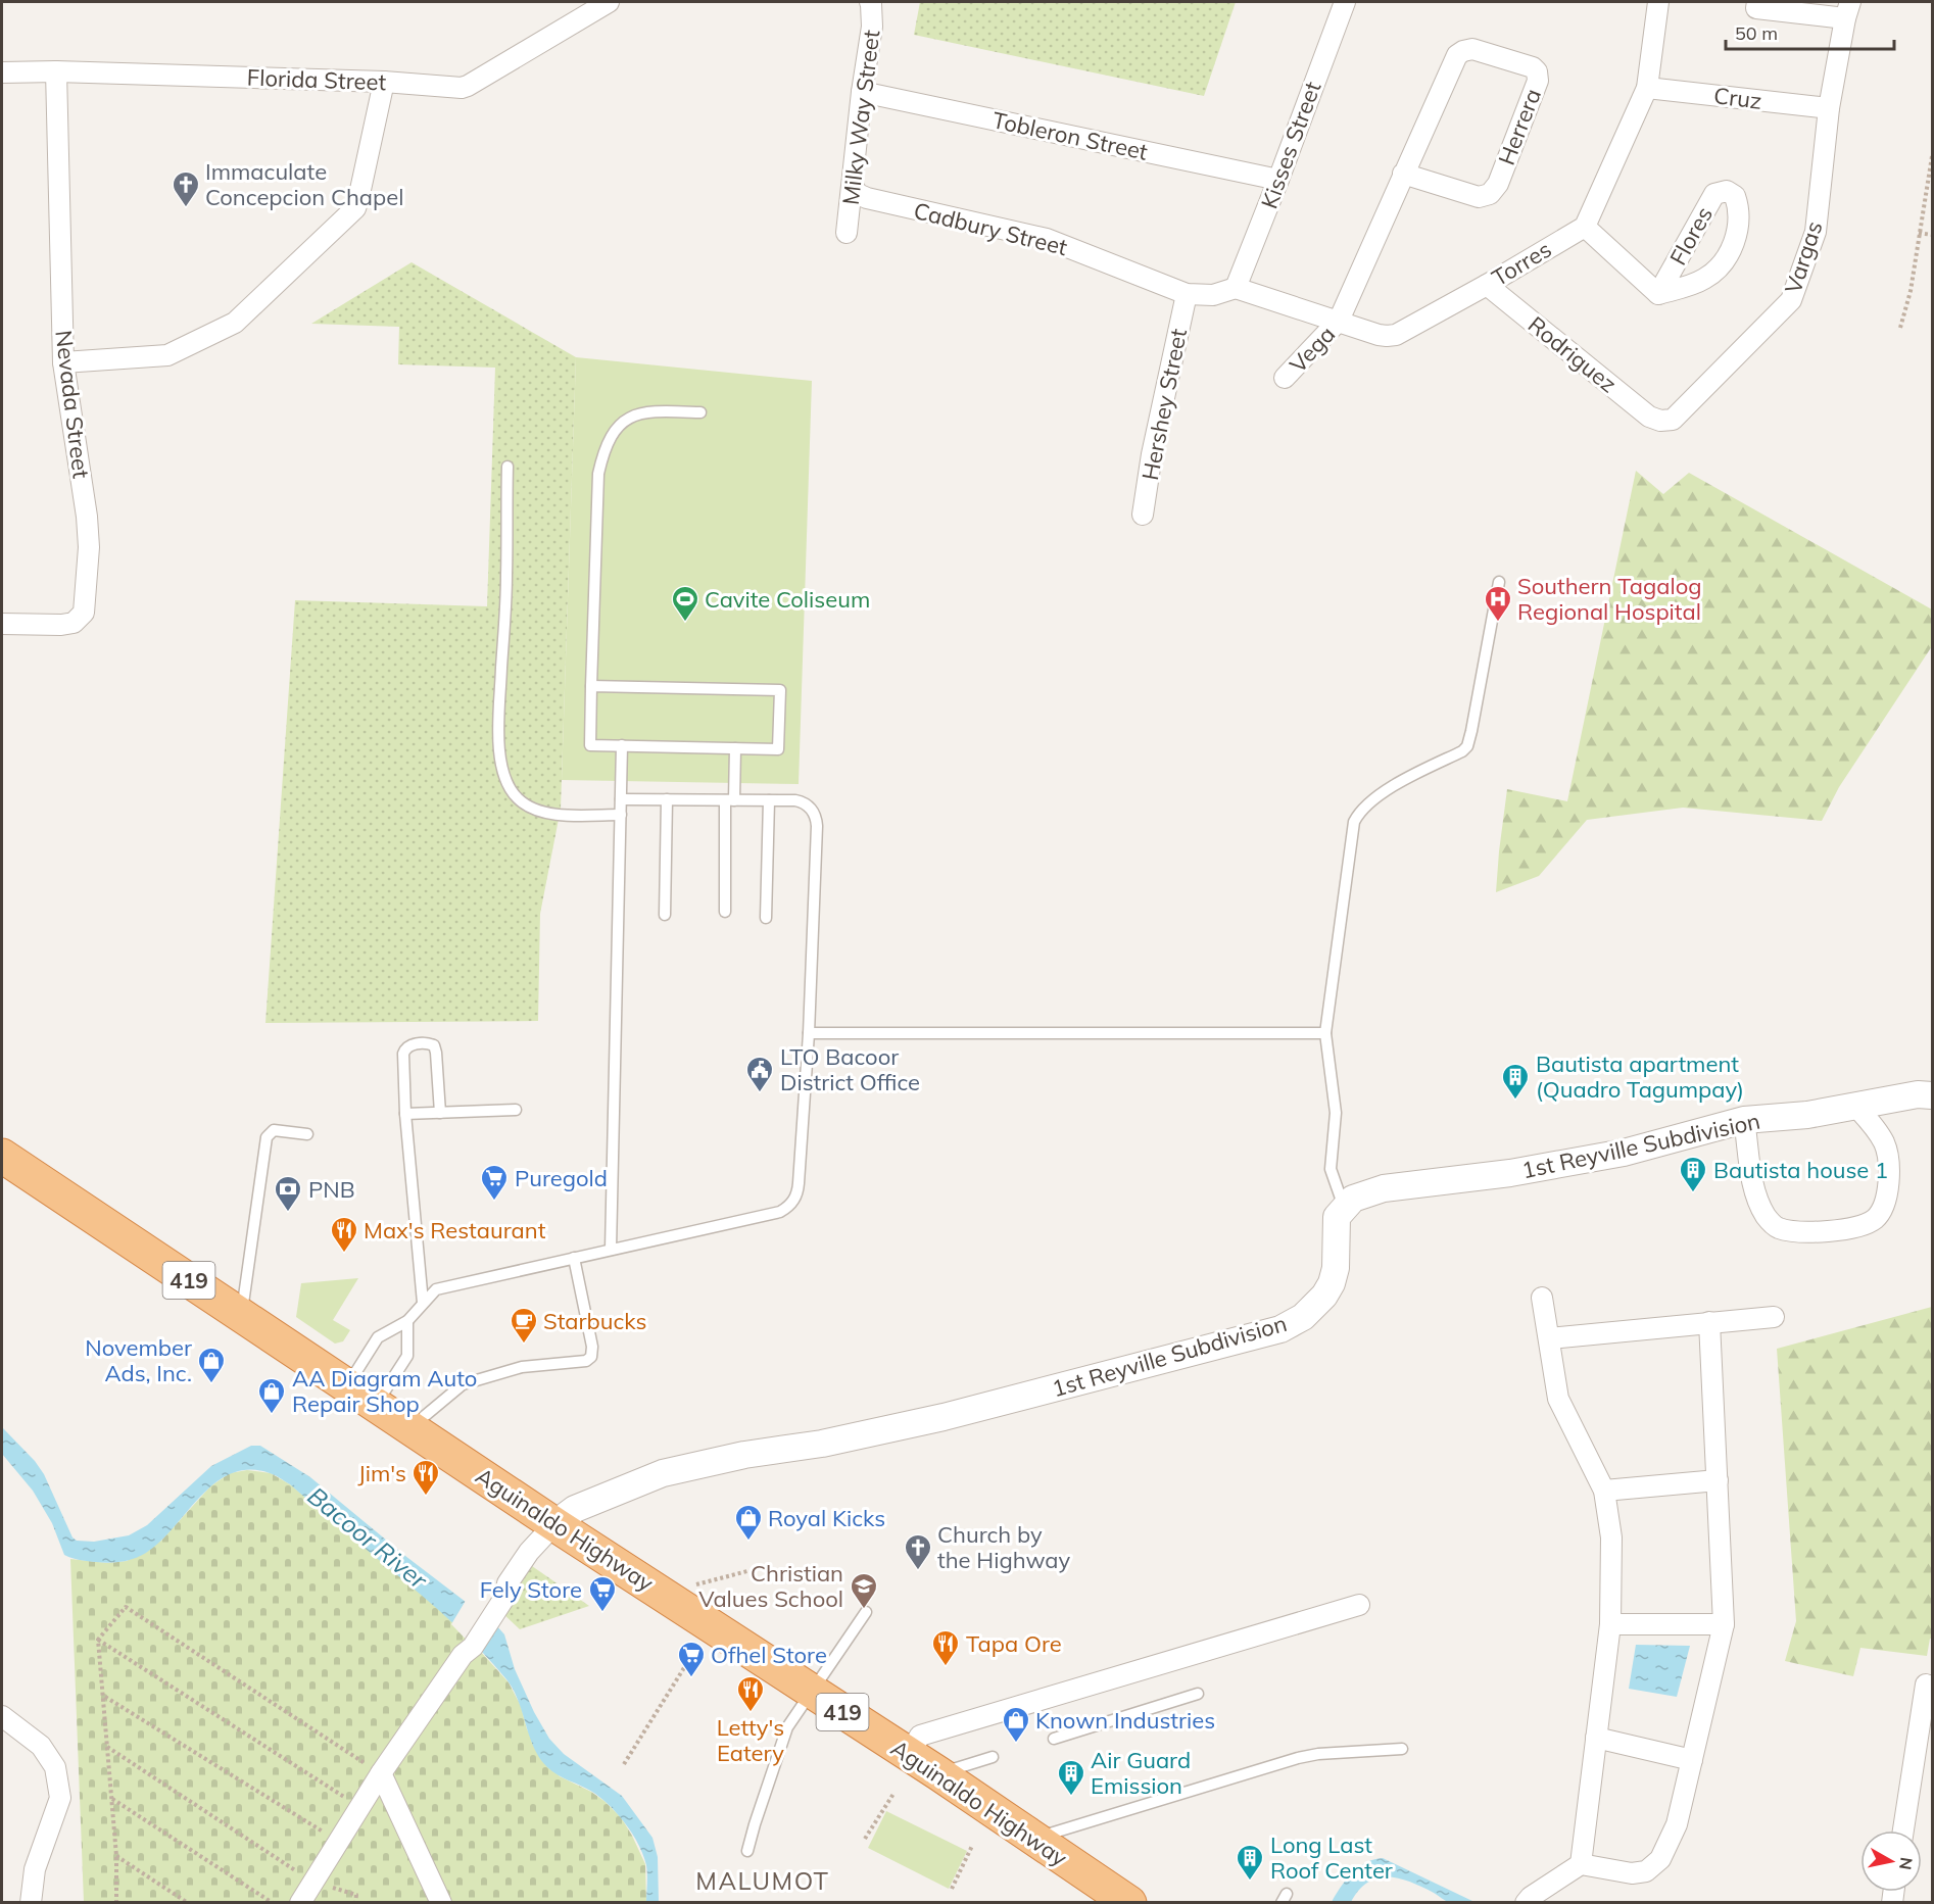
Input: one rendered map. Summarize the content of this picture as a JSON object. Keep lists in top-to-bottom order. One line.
{"streets":{"highway":["419","Aguinaldo Highway"],"street":["Florida Street","Cruz","Milky Way Street","Herrera","Tobleron Street","Kisses Street","Cadbury Street","Flores","Vargas","Torres","Vega","Rodriguez","Nevada Street","Hershey Street","1st Reyville Subdivision"]},"crossings":[["Florida Street","Nevada Street"],["Cruz","Vargas"],["Milky Way Street","Tobleron Street"],["Milky Way Street","Cadbury Street"],["Herrera","Torres"],["Herrera","Vega"],["Tobleron Street","Kisses Street"],["Kisses Street","Cadbury Street"],["Kisses Street","Torres"],["Cadbury Street","Torres"],["Cadbury Street","Hershey Street"],["Flores","Torres"],["Vargas","Rodriguez"],["Torres","Vega"],["Torres","Rodriguez"],["1st Reyville Subdivision","Aguinaldo Highway"]],"districts":["MALUMOT"],"water":["Bacoor River"],"places":{"church":["Immaculate Concepcion Chapel","Church by the Highway"],"sports":["Cavite Coliseum"],"hospital":["Southern Tagalog Regional Hospital"],"public building":["LTO Bacoor District Office"],"building":["Bautista apartment (Quadro Tagumpay)","Bautista house 1","Air Guard Emission","Long Last Roof Center"],"supermarket":["Puregold","Fely Store","Ofhel Store"],"bank":["PNB"],"restaurant":["Max's Restaurant","Jim's","Tapa Ore","Letty's Eatery"],"cafe":["Starbucks"],"shop":["November Ads, Inc.","AA Diagram Auto Repair Shop","Royal Kicks","Known Industries"],"school or university":["Christian Values School"]},"scale_bar":"50 m","north":"right"}
